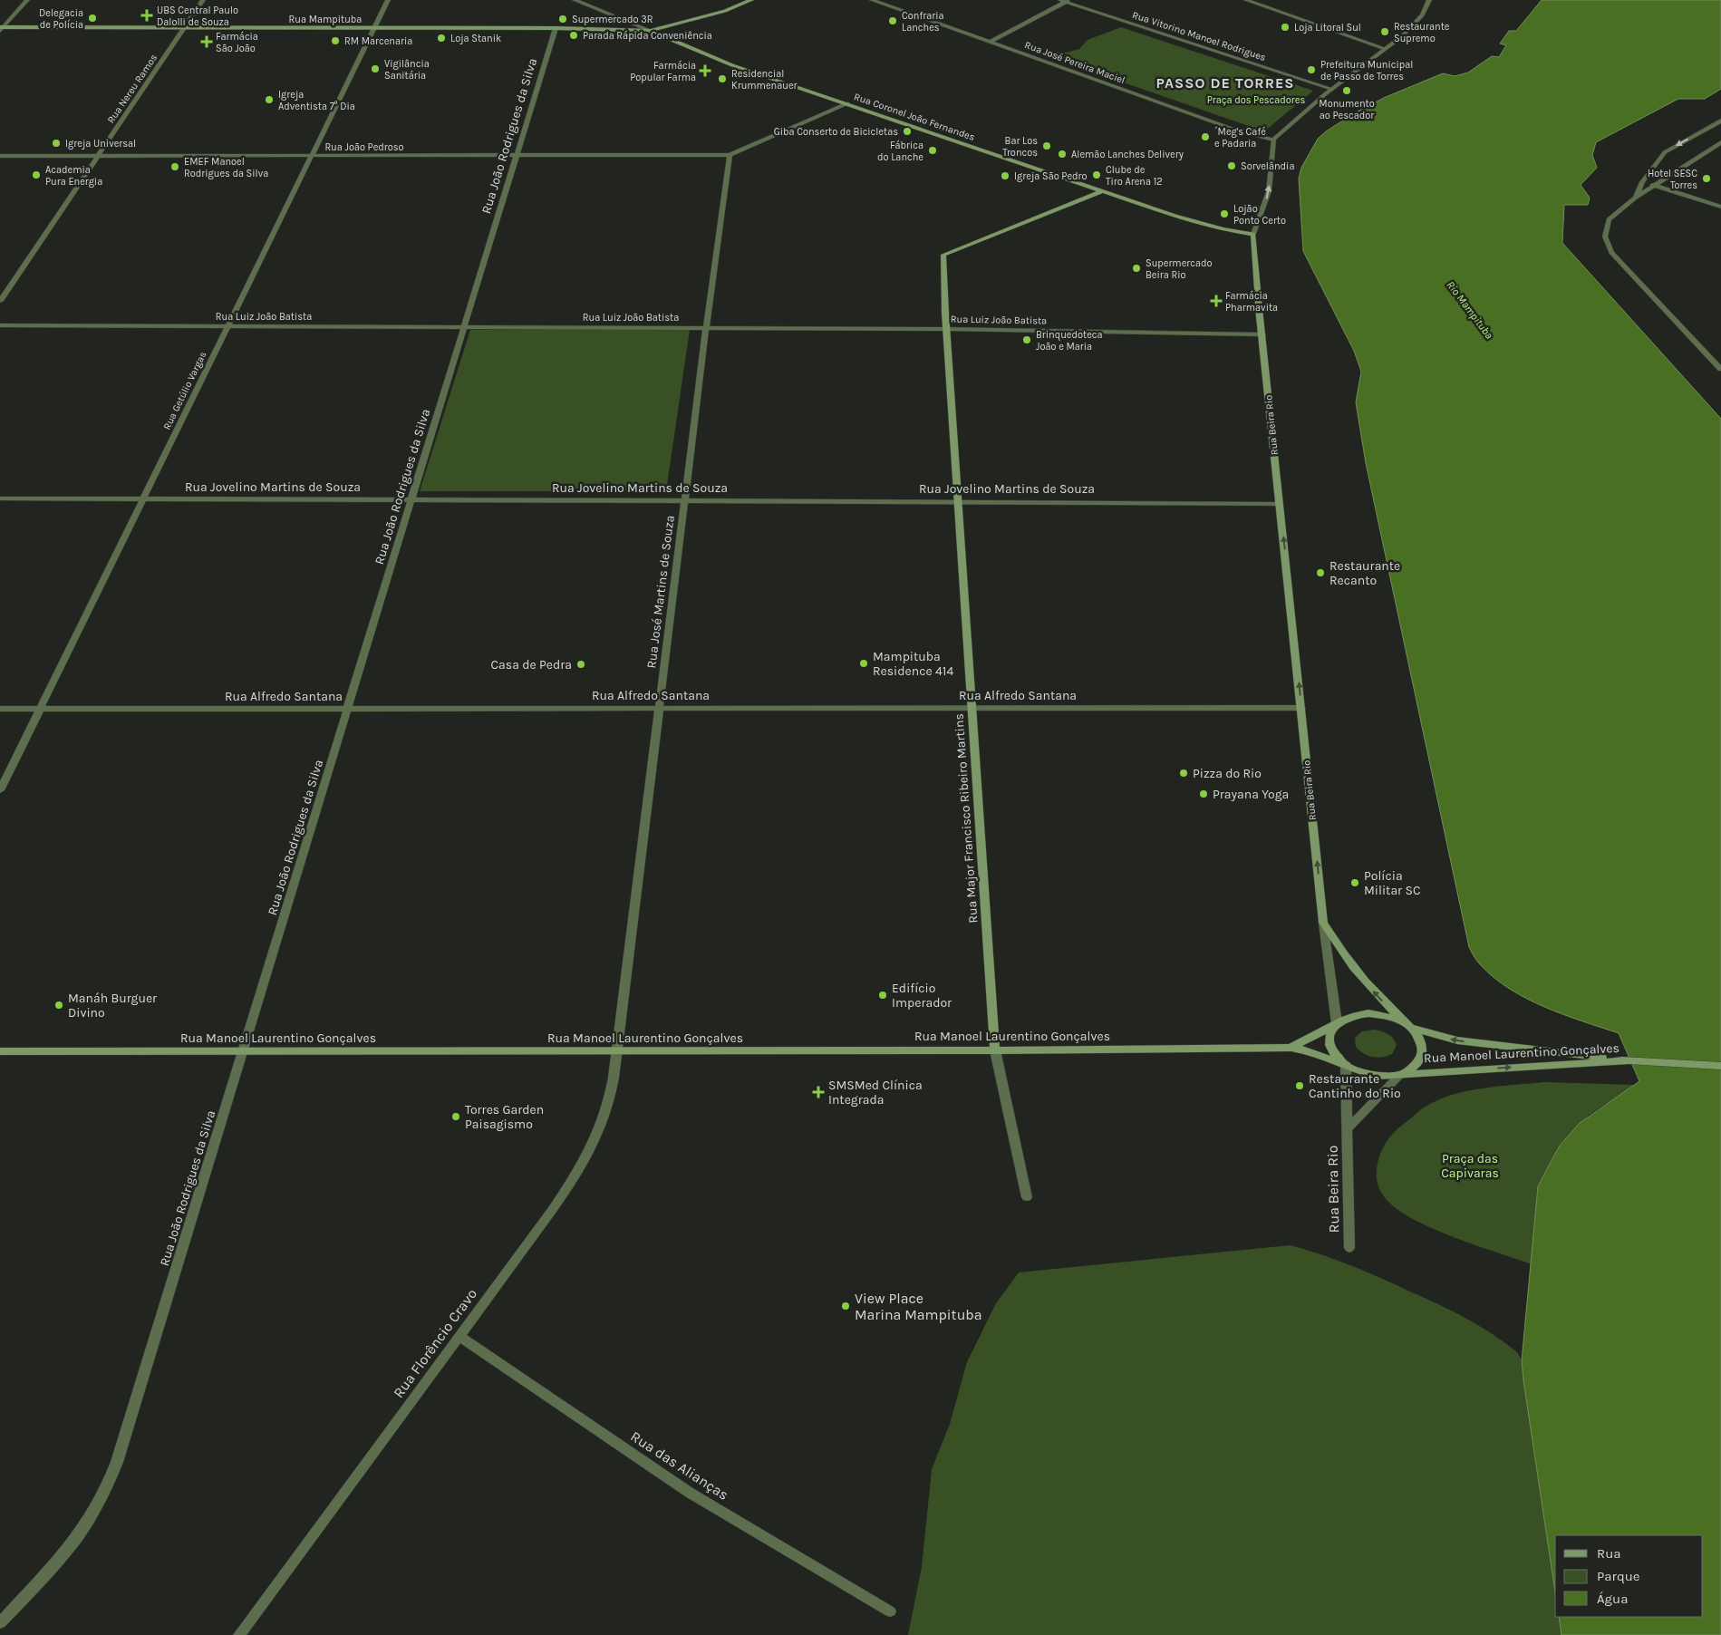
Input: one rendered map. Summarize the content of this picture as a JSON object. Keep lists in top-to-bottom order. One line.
{"streets":{"main road":["Rua Mampituba","Rua Coronel João Fernandes","Rua Beira Rio","Rua Major Francisco Ribeiro Martins","Rua Manoel Laurentino Gonçalves"],"street":["Rua Vitorino Manoel Rodrigues","Rua José Pereira Maciel","Rua Nereu Ramos","Rua João Rodrigues da Silva","Rua João Pedroso","Rua Luiz João Batista","Rua Getúlio Vargas","Rua Jovelino Martins de Souza","Rua José Martins de Souza","Rua Alfredo Santana","Rua Florêncio Cravo","Rua das Alianças"]},"crossings":[["Rua Mampituba","Rua Nereu Ramos"],["Rua Mampituba","Rua Coronel João Fernandes"],["Rua Mampituba","Rua João Rodrigues da Silva"],["Rua Mampituba","Rua Getúlio Vargas"],["Rua José Pereira Maciel","Rua Beira Rio"],["Rua Nereu Ramos","Rua João Pedroso"],["Rua Coronel João Fernandes","Rua Beira Rio"],["Rua Coronel João Fernandes","Rua Major Francisco Ribeiro Martins"],["Rua João Rodrigues da Silva","Rua João Pedroso"],["Rua João Rodrigues da Silva","Rua Luiz João Batista"],["Rua João Rodrigues da Silva","Rua Jovelino Martins de Souza"],["Rua João Rodrigues da Silva","Rua Alfredo Santana"],["Rua João Rodrigues da Silva","Rua Manoel Laurentino Gonçalves"],["Rua João Pedroso","Rua Getúlio Vargas"],["Rua João Pedroso","Rua José Martins de Souza"],["Rua Luiz João Batista","Rua Getúlio Vargas"],["Rua Luiz João Batista","Rua Beira Rio"],["Rua Luiz João Batista","Rua José Martins de Souza"],["Rua Luiz João Batista","Rua Major Francisco Ribeiro Martins"],["Rua Getúlio Vargas","Rua Jovelino Martins de Souza"],["Rua Getúlio Vargas","Rua Alfredo Santana"],["Rua Beira Rio","Rua Jovelino Martins de Souza"],["Rua Beira Rio","Rua Alfredo Santana"],["Rua Beira Rio","Rua Manoel Laurentino Gonçalves"],["Rua Jovelino Martins de Souza","Rua José Martins de Souza"],["Rua Jovelino Martins de Souza","Rua Major Francisco Ribeiro Martins"],["Rua José Martins de Souza","Rua Alfredo Santana"],["Rua José Martins de Souza","Rua Manoel Laurentino Gonçalves"],["Rua José Martins de Souza","Rua Florêncio Cravo"],["Rua Alfredo Santana","Rua Major Francisco Ribeiro Martins"],["Rua Major Francisco Ribeiro Martins","Rua Manoel Laurentino Gonçalves"],["Rua Manoel Laurentino Gonçalves","Rua Florêncio Cravo"],["Rua Florêncio Cravo","Rua das Alianças"]],"one_way":["Rua Beira Rio"],"districts":["PASSO DE TORRES"],"water":["Rio Mampituba"],"parks":["Praça dos Pescadores","Praça das Capivaras"],"places":{"health":["UBS Central Paulo Dalolli de Souza","Farmácia São João","Farmácia Popular Farma","Farmácia Pharmavita","SMSMed Clínica Integrada"],"other":["Delegacia de Polícia","Supermercado 3R","Confraria Lanches","Loja Litoral Sul","Restaurante Supremo","Parada Rápida Conveniência","Loja Stanik","RM Marcenaria","Vigilância Sanitária","Prefeitura Municipal de Passo de Torres","Residencial Krummenauer","Monumento ao Pescador","Igreja Adventista 7° Dia","Giba Conserto de Bicicletas","´Meg's Café e Padaria","Igreja Universal","Bar Los Troncos","Fábrica do Lanche","Alemão Lanches Delivery","Sorvelândia","EMEF Manoel Rodrigues da Silva","Academia Pura Energia","Clube de Tiro Arena 12","Igreja São Pedro","Hotel SESC Torres","Lojão Ponto Certo","Supermercado Beira Rio","Brinquedoteca João e Maria","Restaurante Recanto","Mampituba Residence 414","Casa de Pedra","Pizza do Rio","Prayana Yoga","Polícia Militar SC","Edifício Imperador","Manáh Burguer Divino","Restaurante Cantinho do Rio","Torres Garden Paisagismo","View Place Marina Mampituba"]},"legend":["Rua","Parque","Água"]}
